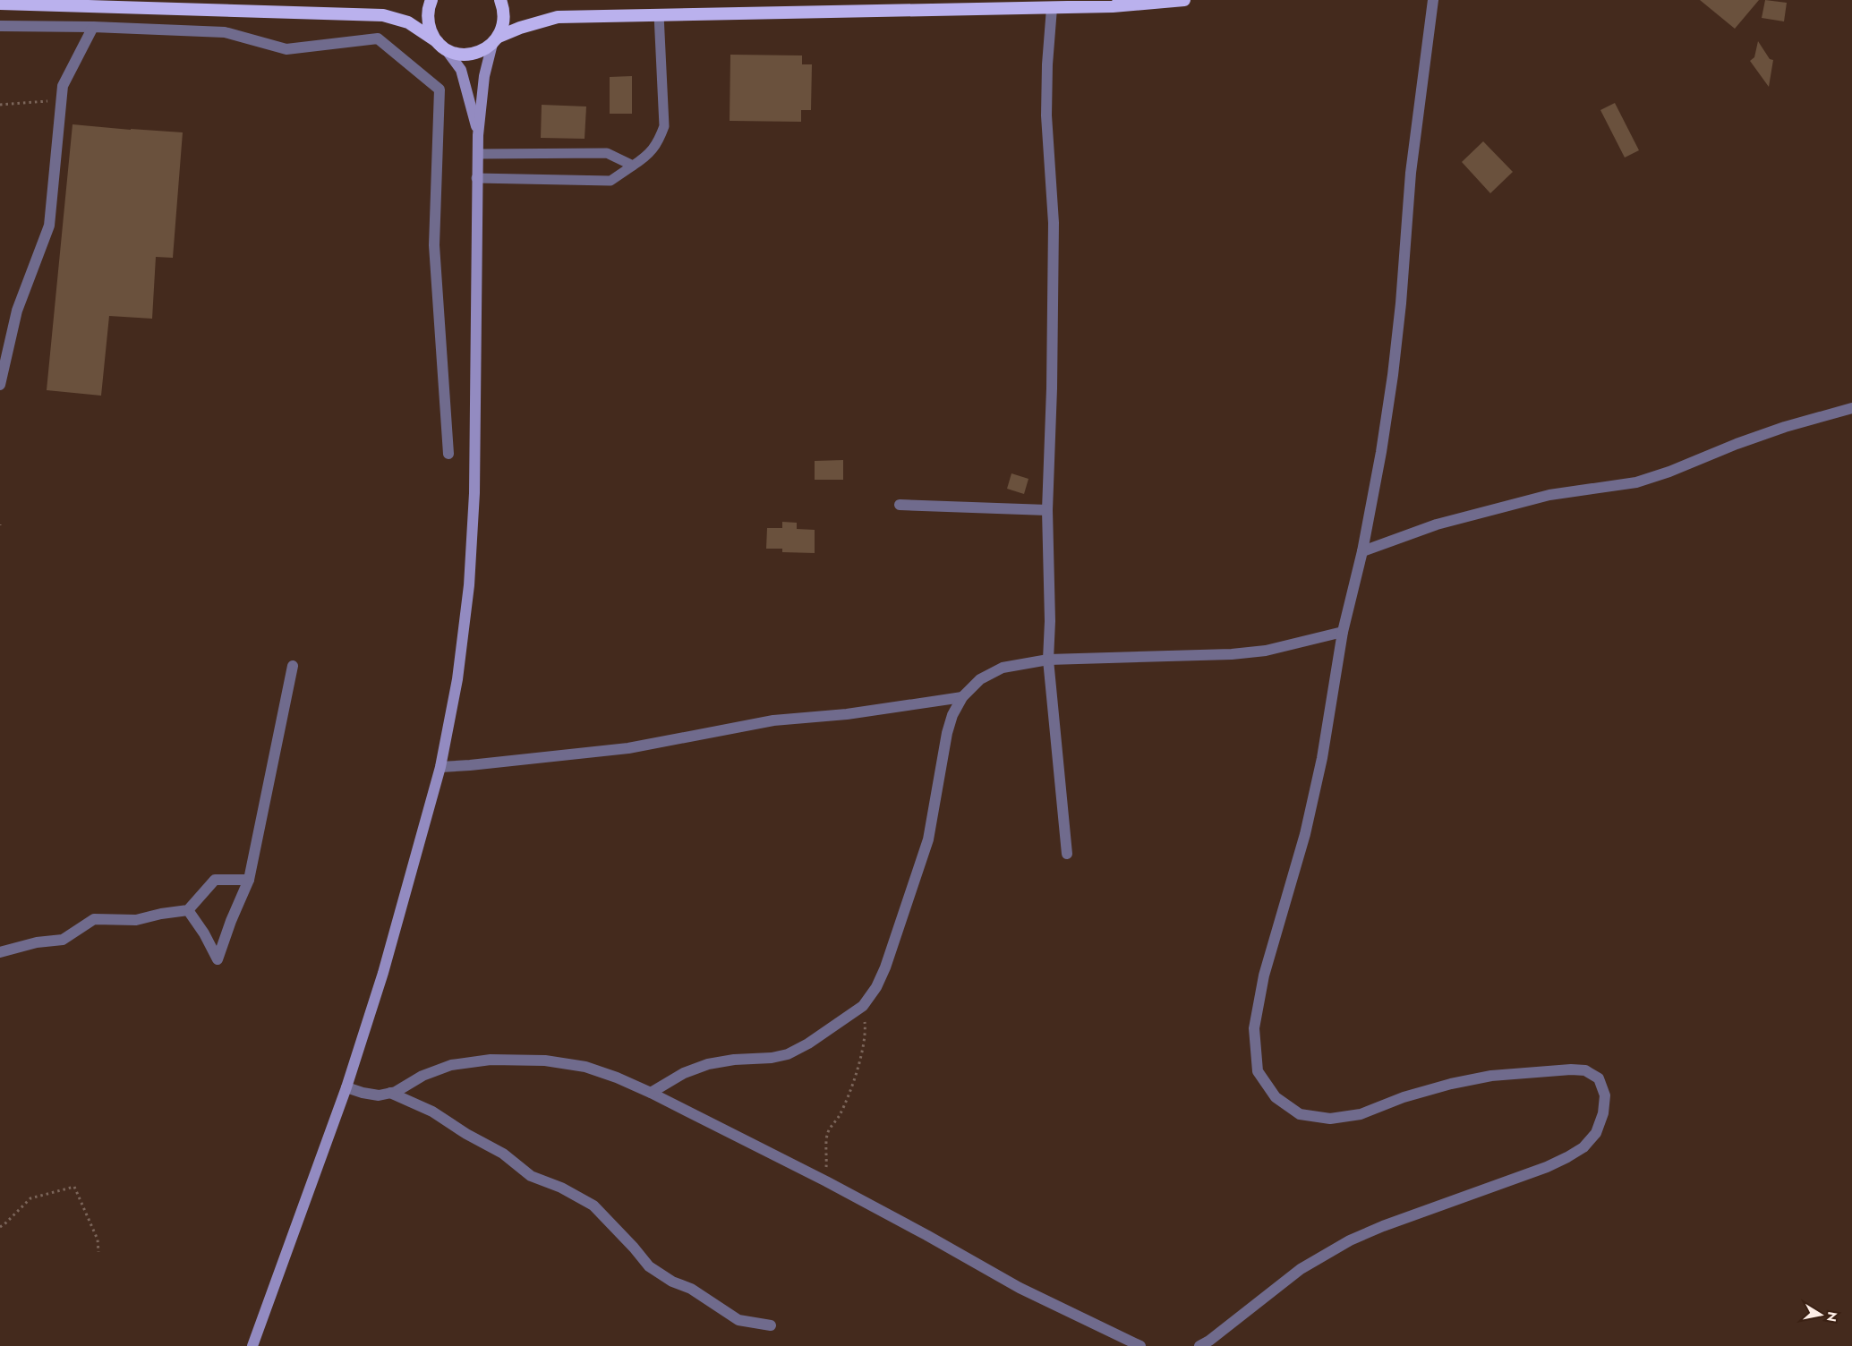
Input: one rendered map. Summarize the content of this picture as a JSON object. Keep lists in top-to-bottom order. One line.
{"north":"right"}
